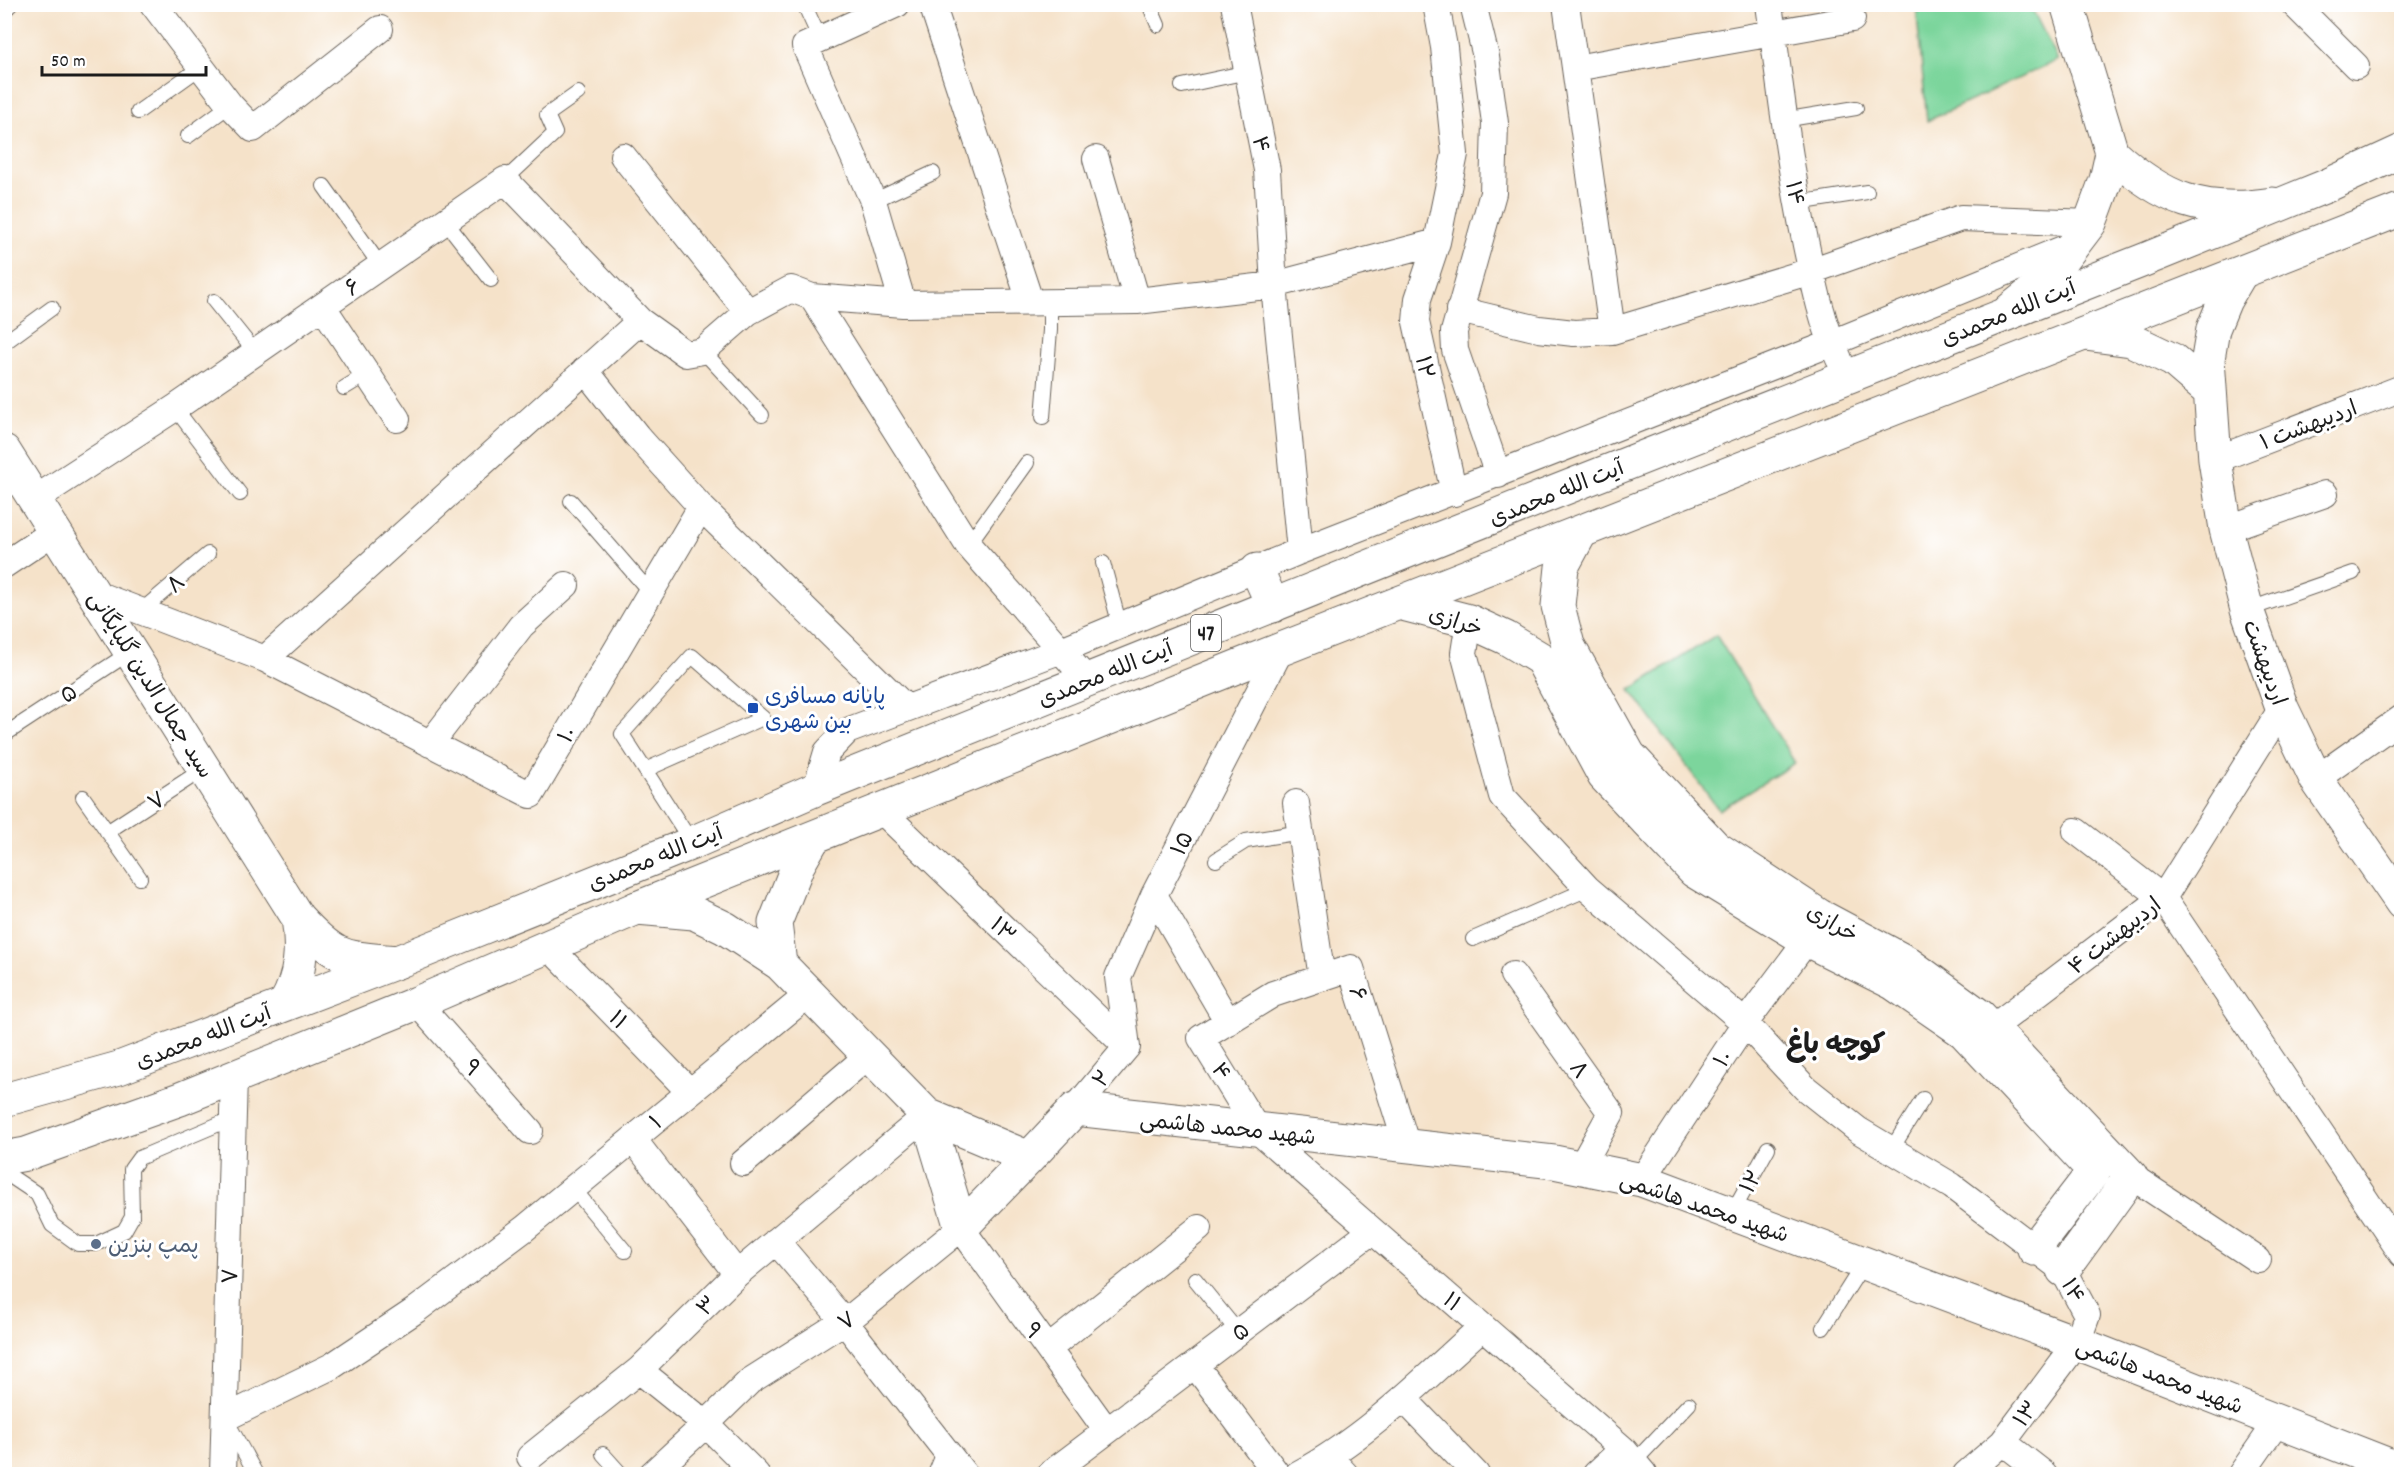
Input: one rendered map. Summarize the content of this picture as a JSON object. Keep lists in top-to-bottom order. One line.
{"streets":{"main road":["آیت الله محمدی","خرازی","47","اردیبهشت","سید جمال الدین گلپایگانی","۷","شهید محمد هاشمی"],"street":["۴","۱۴","۶","۱۲","اردیبهشت ۱","۸","۵","۱۰","۱۵","۱۳","اردیبهشت ۴","۱۱","۹","۲","۱","۳"]},"crossings":[["۴","۶"],["۴","۱۱"],["۴","شهید محمد هاشمی"],["۱۴","آیت الله محمدی"],["۱۴","خرازی"],["۱۴","۱۰"],["۱۴","۱۳"],["۱۴","شهید محمد هاشمی"],["۶","سید جمال الدین گلپایگانی"],["۶","شهید محمد هاشمی"],["آیت الله محمدی","خرازی"],["آیت الله محمدی","اردیبهشت"],["آیت الله محمدی","۷"],["آیت الله محمدی","۱۵"],["آیت الله محمدی","۱۳"],["آیت الله محمدی","۱۱"],["آیت الله محمدی","۹"],["۱۲","شهید محمد هاشمی"],["اردیبهشت ۱","اردیبهشت"],["۸","۱۰"],["۸","شهید محمد هاشمی"],["خرازی","۱۰"],["خرازی","اردیبهشت ۴"],["اردیبهشت","اردیبهشت ۴"],["سید جمال الدین گلپایگانی","۵"],["سید جمال الدین گلپایگانی","۱۰"],["سید جمال الدین گلپایگانی","۷"],["۵","۱۱"],["۵","۹"],["۱۰","شهید محمد هاشمی"],["۷","۹"],["۱۵","۱۳"],["۱۵","۲"],["۱۳","۲"],["۱۳","شهید محمد هاشمی"],["۱۱","۱"],["۱۱","شهید محمد هاشمی"],["۲","شهید محمد هاشمی"],["۱","۳"]],"districts":["کوچه باغ"],"places":{"transit":["پایانه مسافری بین شهری"],"other":["پمپ بنزین"]},"scale_bar":"50 m"}
